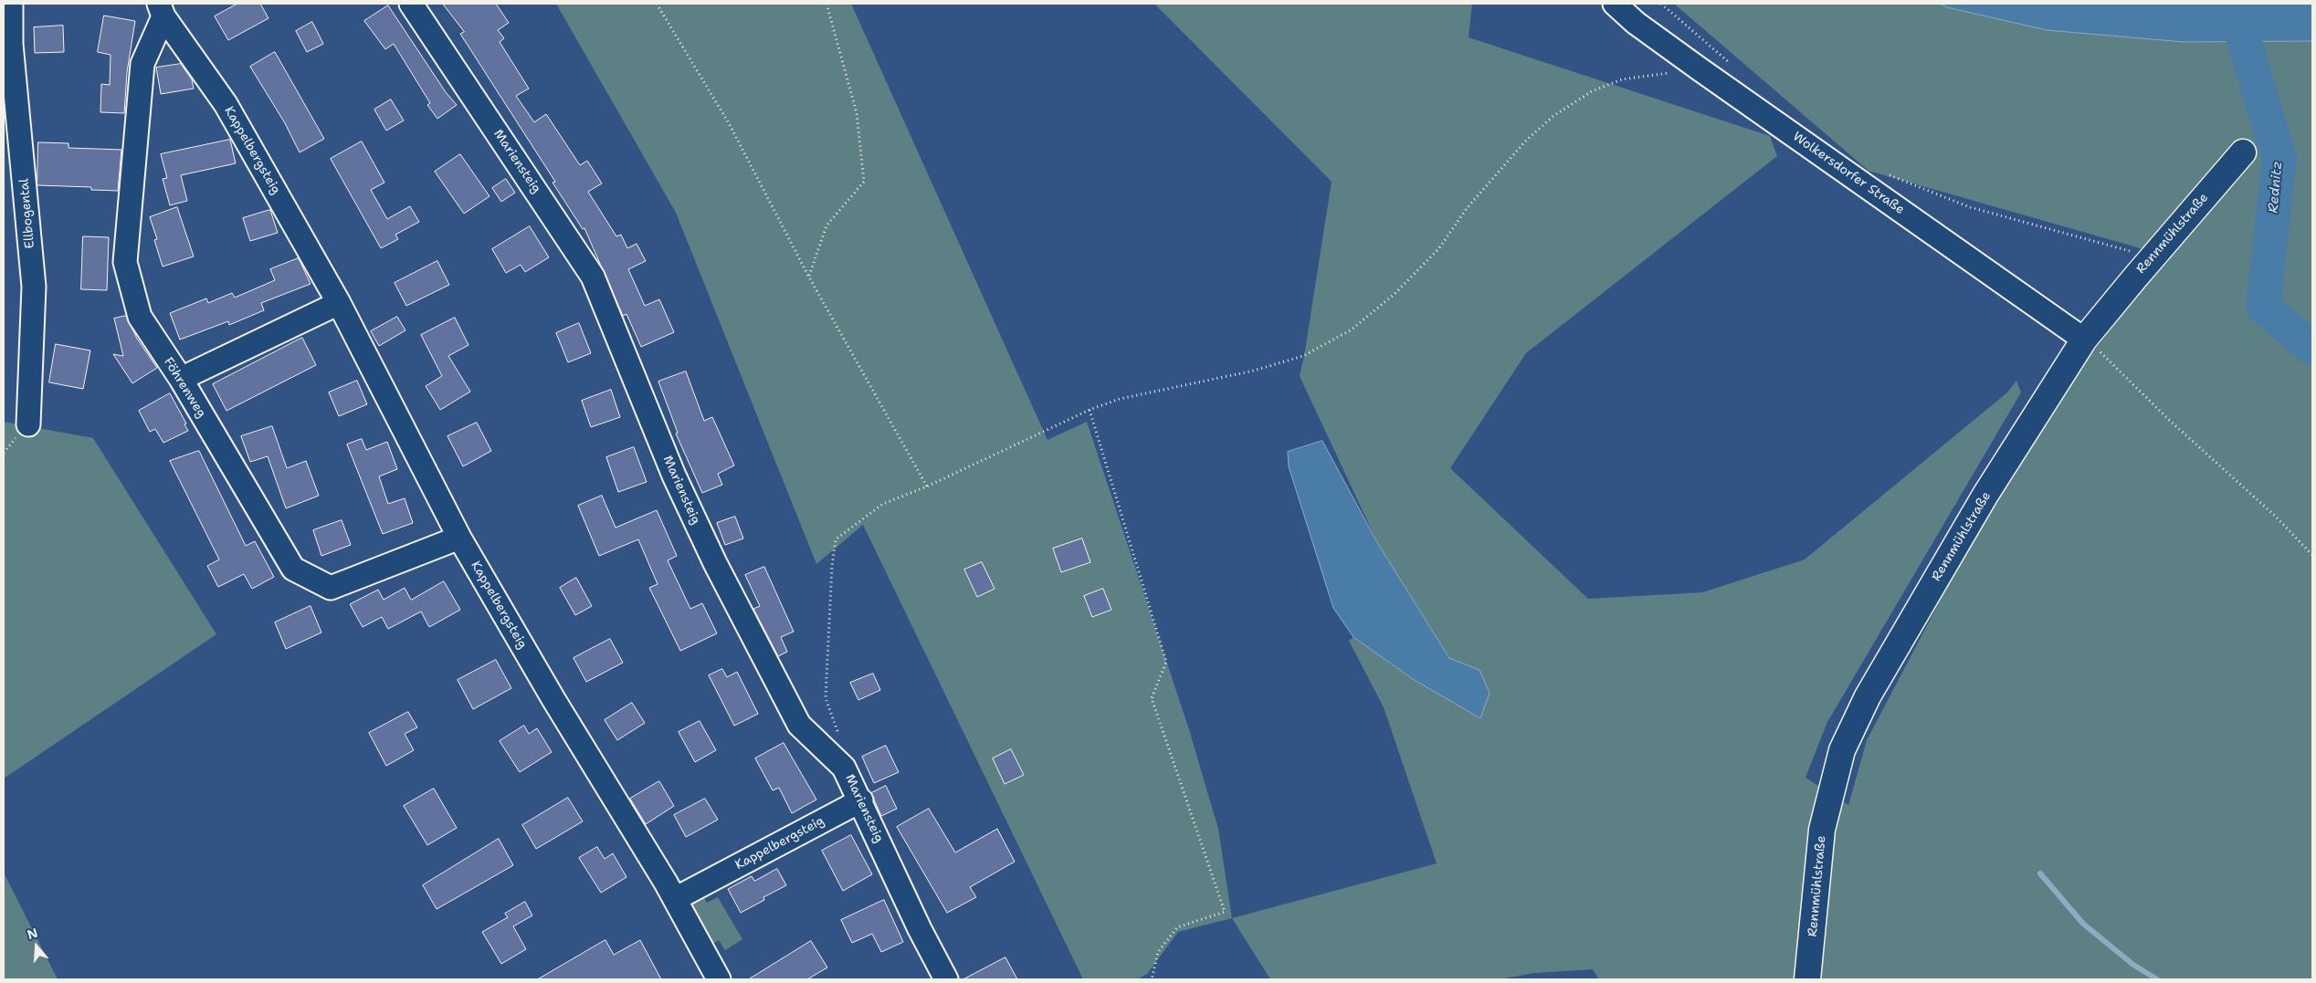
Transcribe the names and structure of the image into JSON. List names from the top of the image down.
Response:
{
  "streets": {
    "main road": ["Rennmühlstraße"],
    "street": [
      "Kappelbergsteig",
      "Mariensteig",
      "Wolkersdorfer Straße",
      "Ellbogental",
      "Föhrenweg"
    ]
  },
  "crossings": [
    ["Kappelbergsteig", "Mariensteig"],
    ["Kappelbergsteig", "Föhrenweg"],
    ["Wolkersdorfer Straße", "Rennmühlstraße"]
  ],
  "water": ["Rednitz"],
  "north": "top"
}
